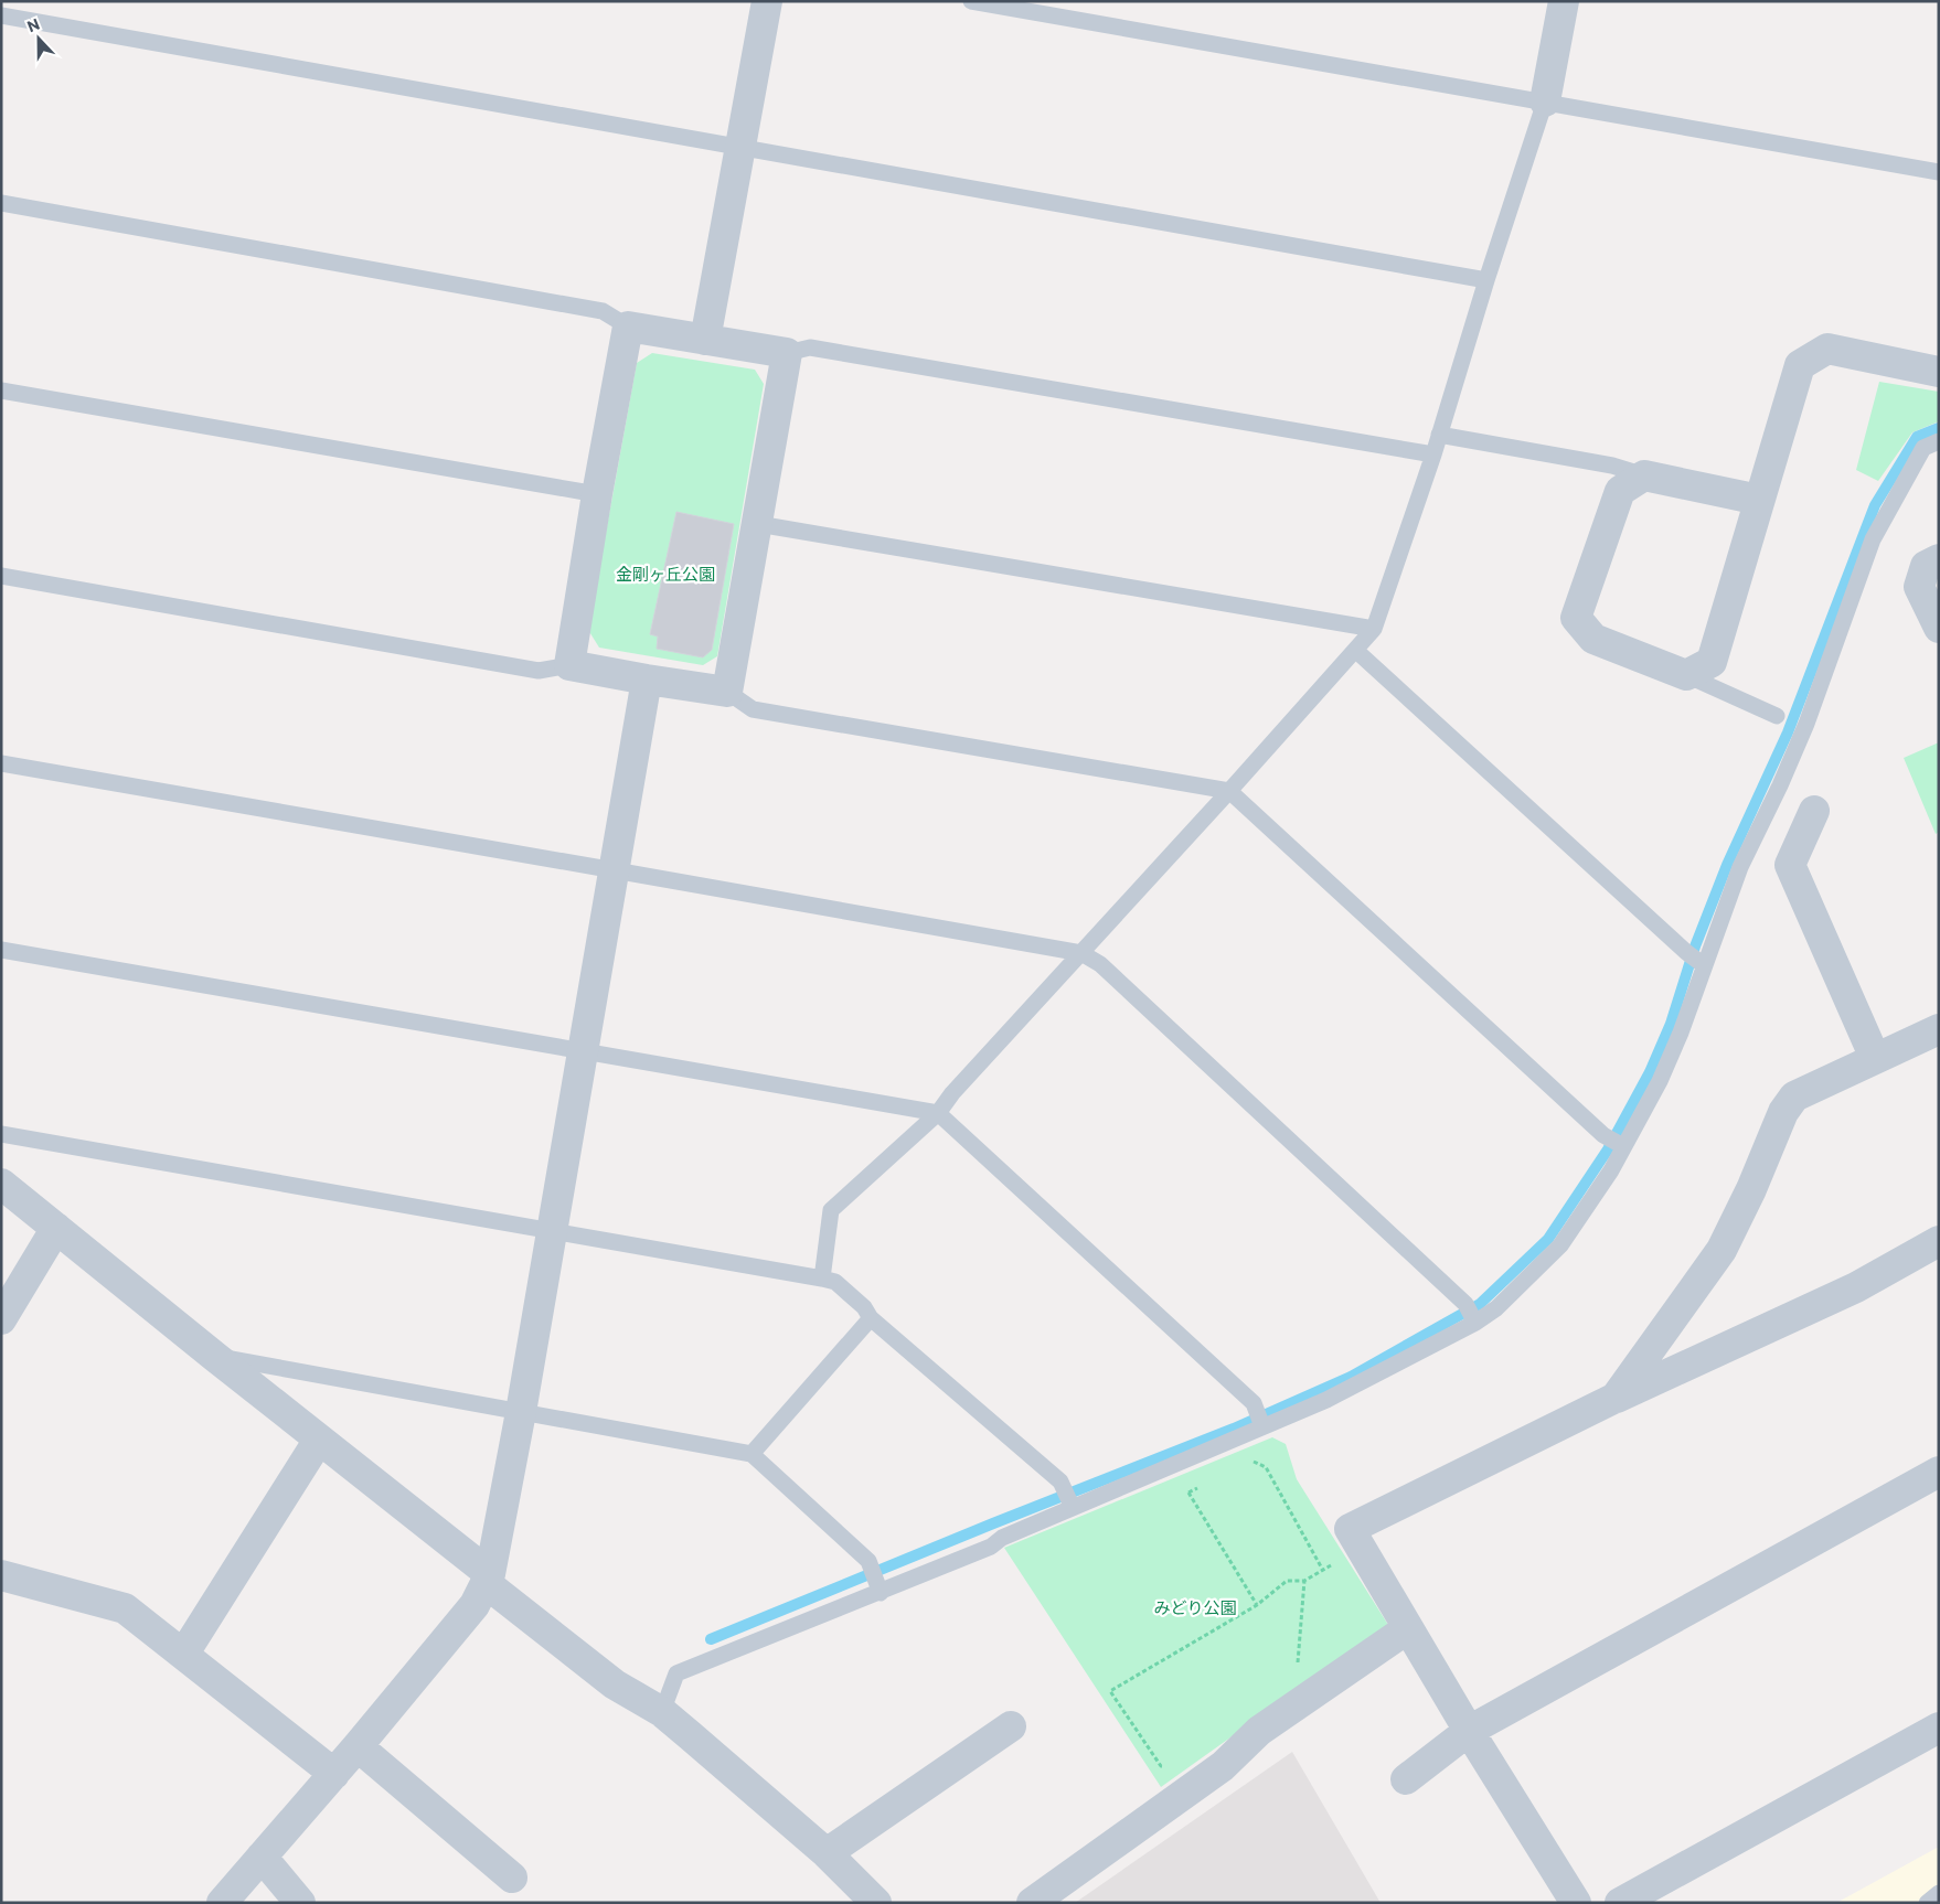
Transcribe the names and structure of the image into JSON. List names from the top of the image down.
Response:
{
  "parks": ["金剛ヶ丘公園", "みどり公園"],
  "north": "top"
}
